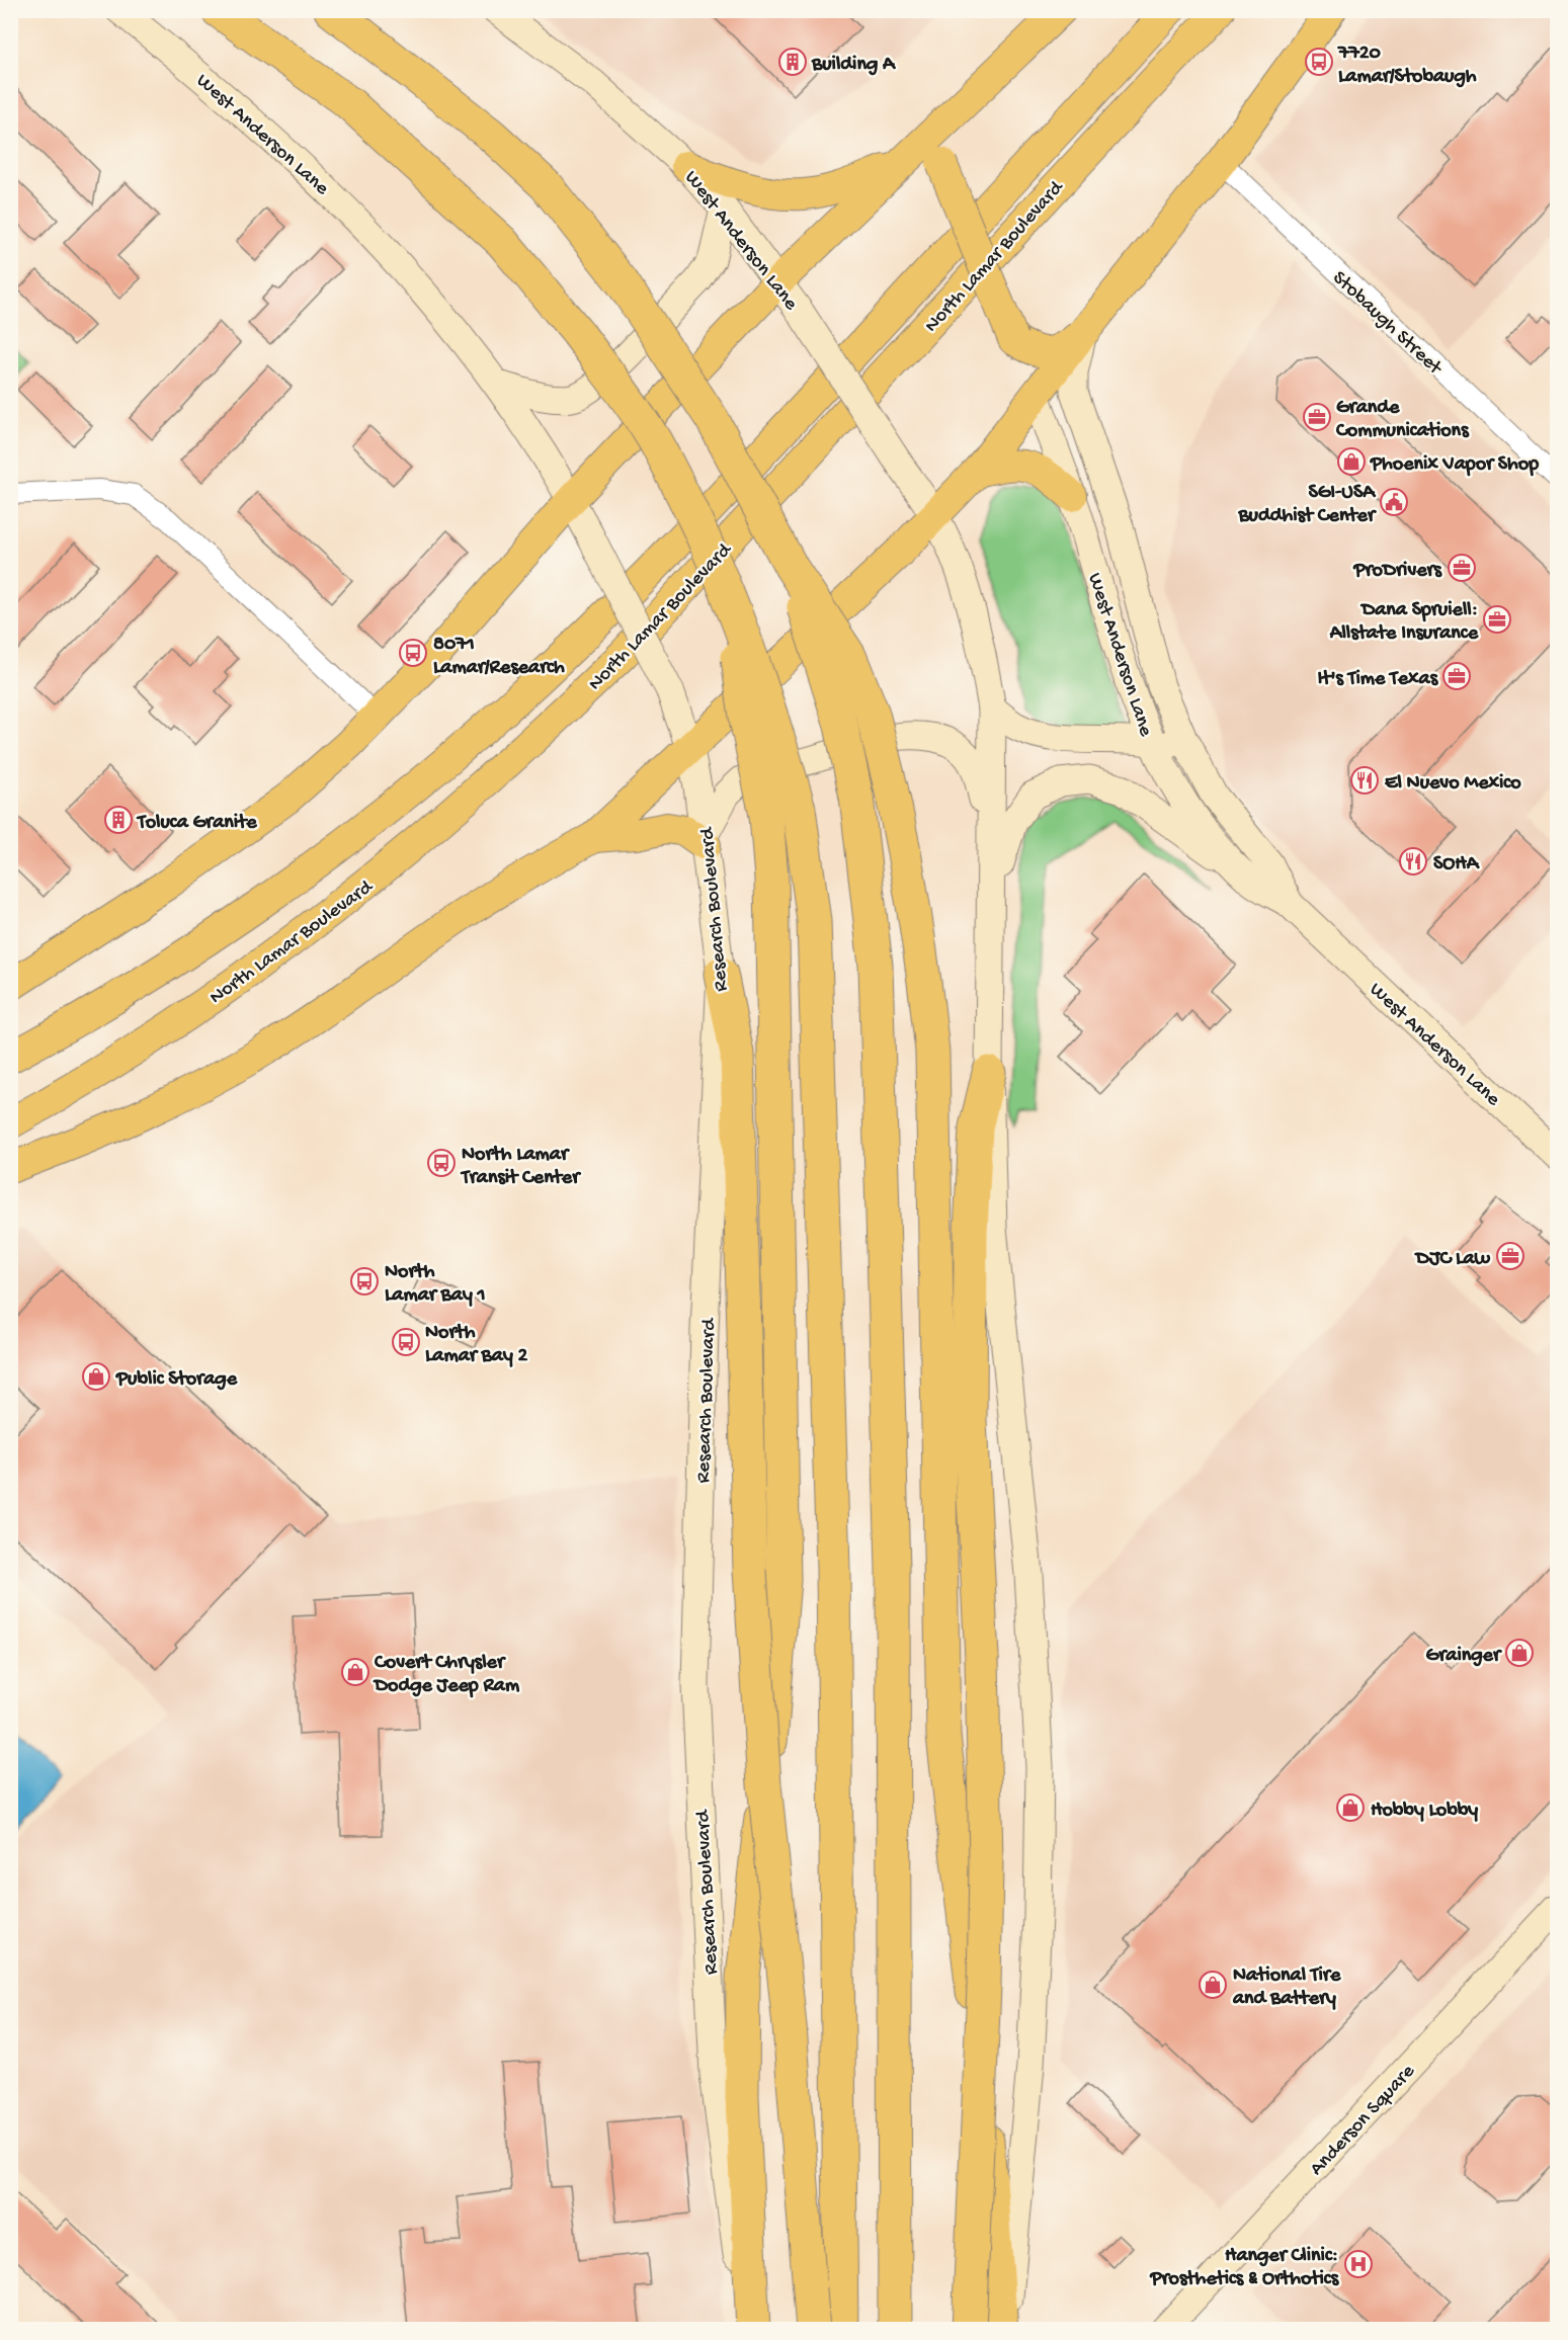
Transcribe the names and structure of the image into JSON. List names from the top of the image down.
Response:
{
  "streets": {
    "main road": [
      "West Anderson Lane",
      "North Lamar Boulevard",
      "Research Boulevard",
      "Anderson Square"
    ],
    "street": ["Stobaugh Street"]
  },
  "crossings": [
    ["West Anderson Lane", "Research Boulevard"]
  ],
  "places": {
    "building": ["Building A", "Toluca Granite"],
    "bus stop": [
      "7720 Lamar/Stobaugh",
      "8071 Lamar/Research",
      "North Lamar Transit Center",
      "North Lamar Bay 1",
      "North Lamar Bay 2"
    ],
    "office": [
      "Grande Communications",
      "ProDrivers",
      "Dana Spruiell: Allstate Insurance",
      "It's Time Texas",
      "DJC Law"
    ],
    "shop": [
      "Phoenix Vapor Shop",
      "Public Storage",
      "Grainger",
      "Covert Chrysler Dodge Jeep Ram",
      "Hobby Lobby",
      "National Tire and Battery"
    ],
    "public building": ["SGI-USA Buddhist Center"],
    "restaurant": ["El Nuevo Mexico", "SOHA"],
    "hospital": ["Hanger Clinic: Prosthetics & Orthotics"]
  }
}
